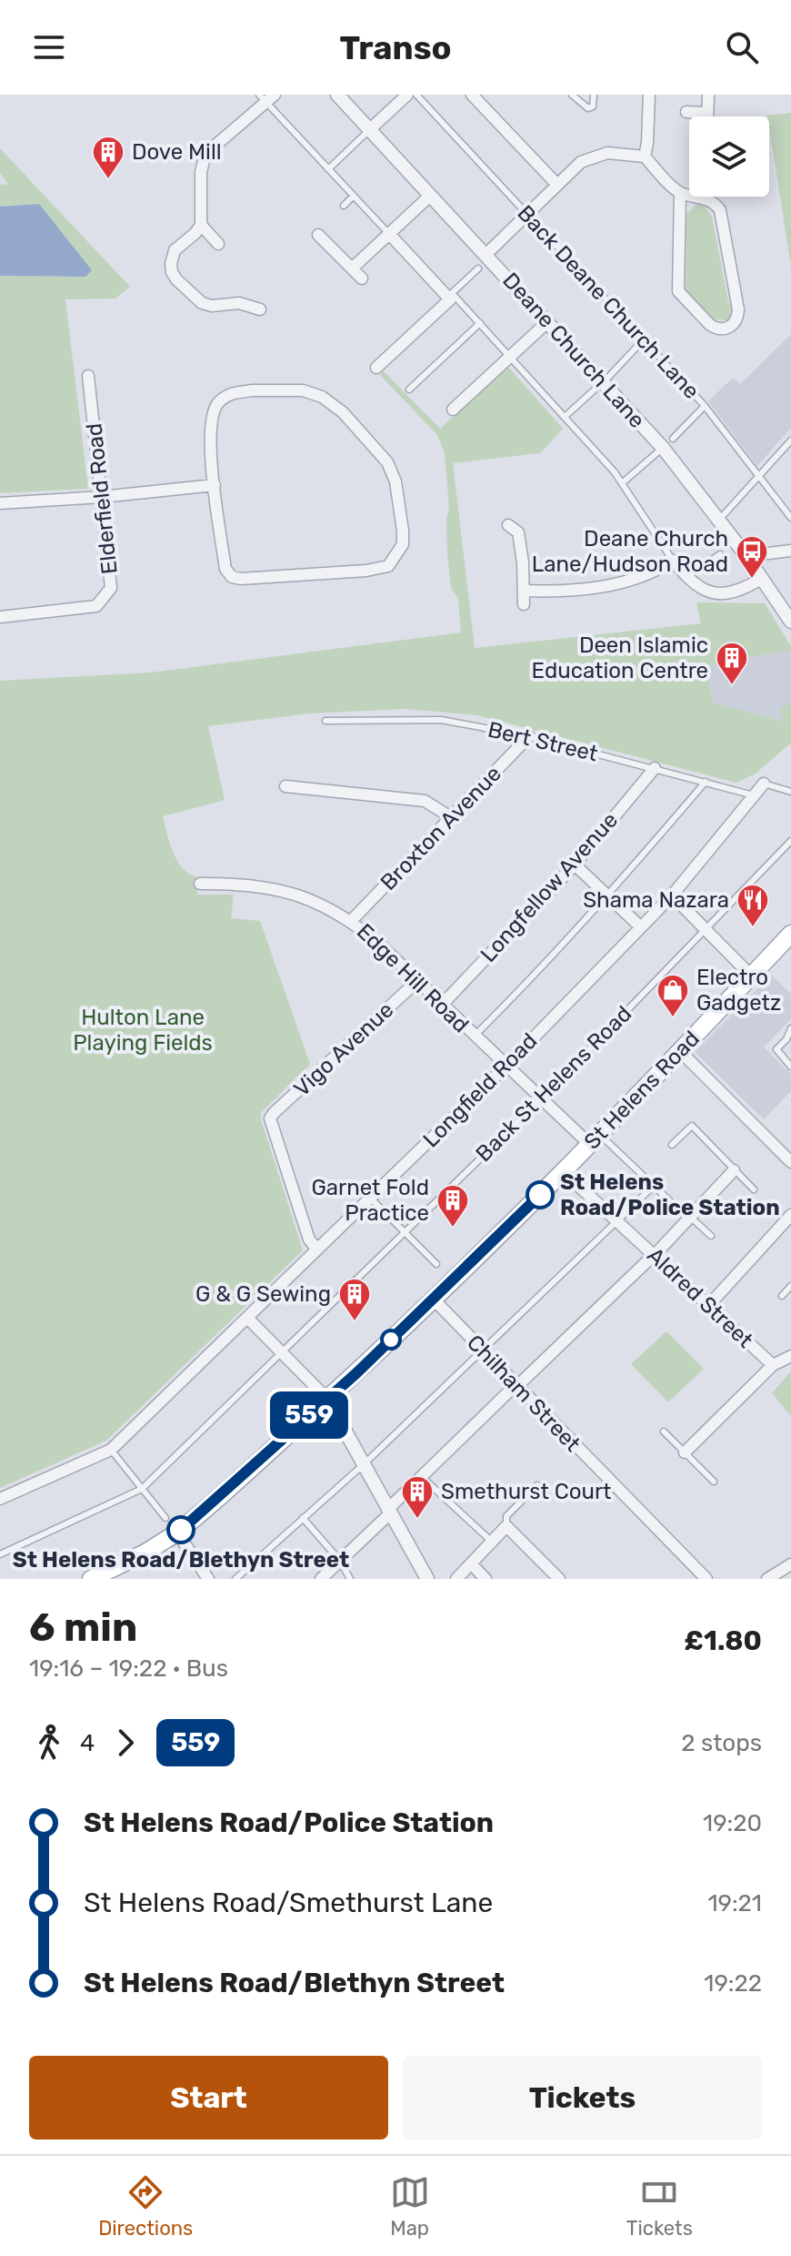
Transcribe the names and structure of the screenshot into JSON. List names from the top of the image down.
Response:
{
  "streets": {
    "main road": ["St Helens Road"],
    "street": [
      "Deane Church Lane",
      "Elderfield Road",
      "Broxton Avenue",
      "Longfellow Avenue",
      "Edge Hill Road",
      "Vigo Avenue",
      "Longfield Road",
      "Aldred Street",
      "Chilham Street"
    ],
    "lane": ["Back Deane Church Lane", "Bert Street", "Back St Helens Road"]
  },
  "crossings": [
    ["Bert Street", "Broxton Avenue"],
    ["Bert Street", "Longfellow Avenue"],
    ["Bert Street", "Longfield Road"],
    ["Broxton Avenue", "Edge Hill Road"],
    ["Longfellow Avenue", "Edge Hill Road"],
    ["Edge Hill Road", "Vigo Avenue"],
    ["Edge Hill Road", "Back St Helens Road"],
    ["Edge Hill Road", "Longfield Road"],
    ["Edge Hill Road", "St Helens Road"],
    ["Vigo Avenue", "Longfield Road"],
    ["St Helens Road", "Aldred Street"],
    ["St Helens Road", "Chilham Street"]
  ],
  "parks": ["Hulton Lane Playing Fields"],
  "places": {
    "building": [
      "Dove Mill",
      "Deen Islamic Education Centre",
      "Garnet Fold Practice",
      "G & G Sewing",
      "Smethurst Court"
    ],
    "bus stop": ["Deane Church Lane/Hudson Road"],
    "restaurant": ["Shama Nazara"],
    "shop": ["Electro Gadgetz"],
    "other": ["St Helens Road/Police Station", "St Helens Road/Blethyn Street"]
  },
  "lines": ["bus line 559"],
  "page": {
    "header": "Transo",
    "on_map": "559",
    "heading": ["6 min", "19:16 – 19:22 · Bus", "£1.80"],
    "legs": ["4", "559", "2 stops"],
    "list": [
      {
        "name": "St Helens Road/Police Station",
        "value": "19:20"
      },
      {
        "name": "St Helens Road/Smethurst Lane",
        "value": "19:21"
      },
      {
        "name": "St Helens Road/Blethyn Street",
        "value": "19:22"
      }
    ],
    "buttons": ["Start", "Tickets"],
    "tabs": ["Directions", "Map", "Tickets"]
  }
}
